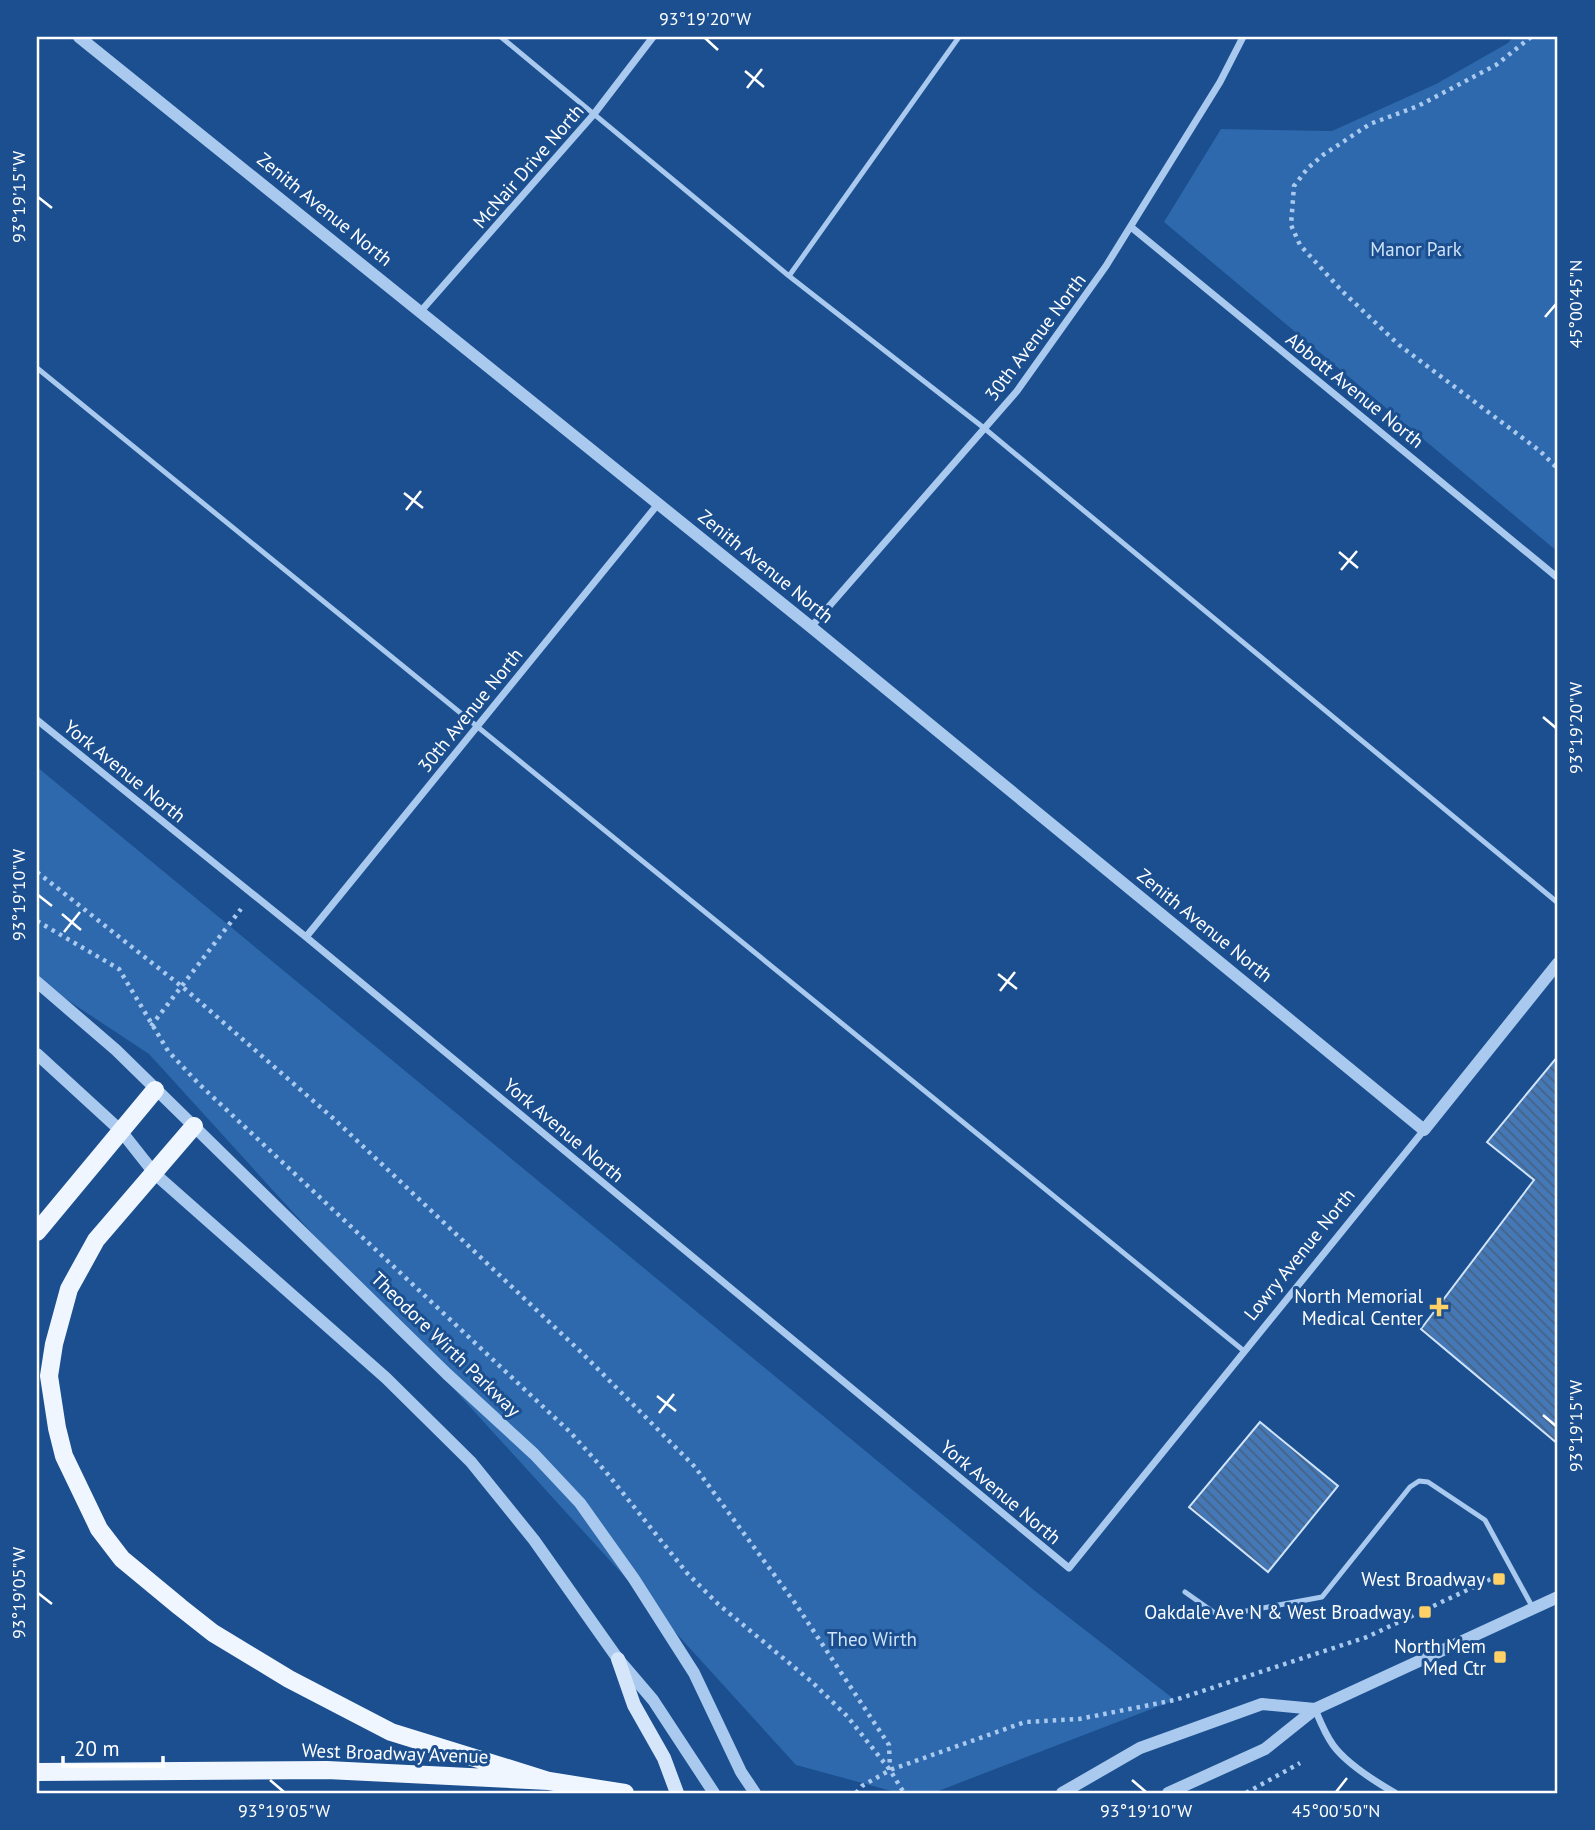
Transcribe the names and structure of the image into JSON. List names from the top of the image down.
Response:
{
  "streets": {
    "main road": ["West Broadway Avenue"],
    "street": [
      "McNair Drive North",
      "Zenith Avenue North",
      "30th Avenue North",
      "Abbott Avenue North",
      "York Avenue North",
      "Lowry Avenue North",
      "Theodore Wirth Parkway"
    ]
  },
  "crossings": [
    ["McNair Drive North", "Zenith Avenue North"],
    ["Zenith Avenue North", "30th Avenue North"],
    ["Zenith Avenue North", "Lowry Avenue North"],
    ["30th Avenue North", "Abbott Avenue North"],
    ["30th Avenue North", "York Avenue North"],
    ["York Avenue North", "Lowry Avenue North"]
  ],
  "parks": ["Manor Park", "Theo Wirth"],
  "places": {
    "health": ["North Memorial Medical Center"],
    "transit": ["West Broadway", "Oakdale Ave N & West Broadway", "North Mem Med Ctr"]
  },
  "scale_bar": "20 m",
  "coordinates": [
    "93°19'20\"W",
    "93°19'15\"W",
    "45°00'45\"N",
    "93°19'10\"W",
    "93°19'05\"W",
    "45°00'50\"N"
  ]
}
